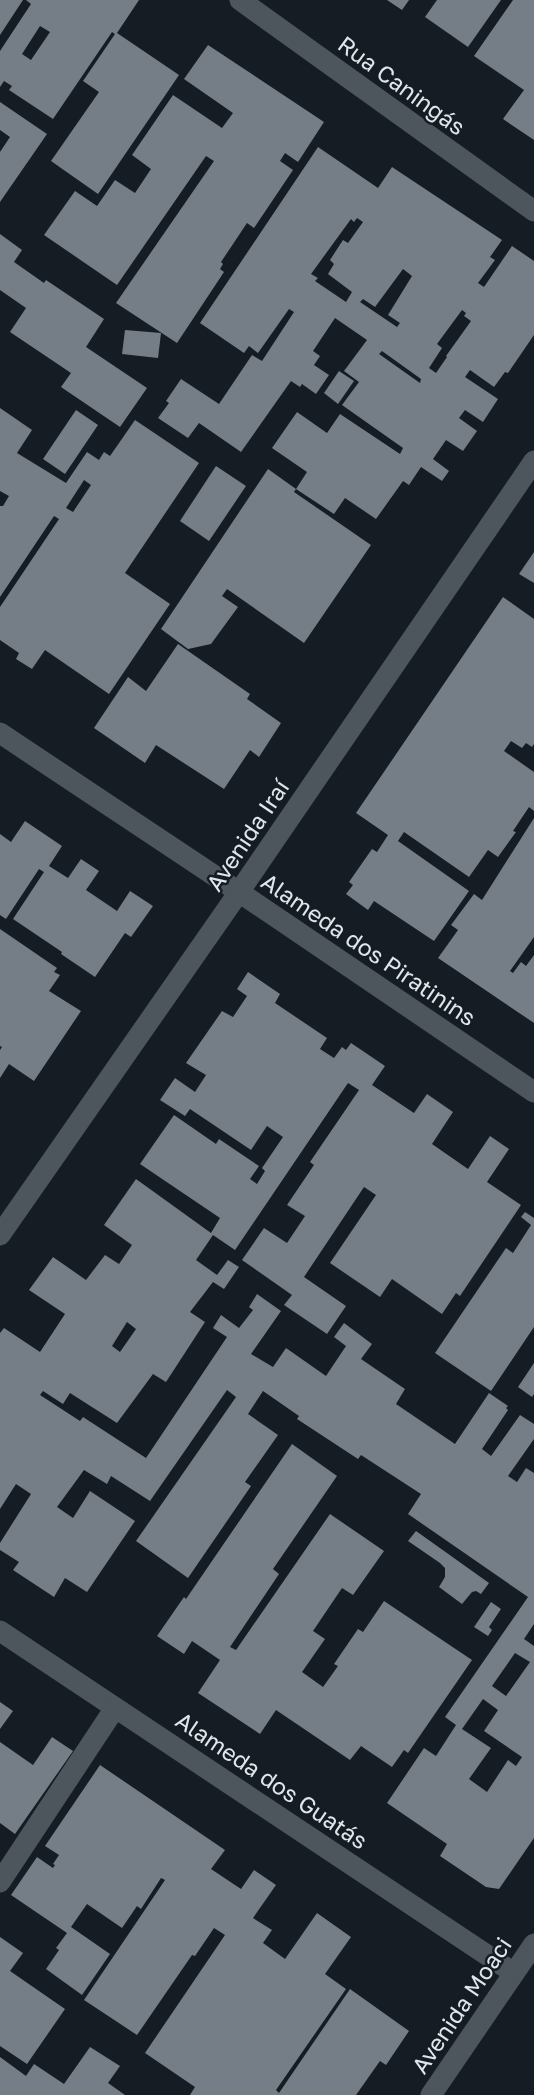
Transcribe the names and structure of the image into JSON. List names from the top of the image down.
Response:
{
  "streets": {
    "street": [
      "Rua Caningás",
      "Avenida Iraí",
      "Alameda dos Piratinins",
      "Alameda dos Guatás",
      "Avenida Moaci"
    ]
  },
  "crossings": [
    ["Avenida Iraí", "Alameda dos Piratinins"],
    ["Alameda dos Guatás", "Avenida Moaci"]
  ]
}
